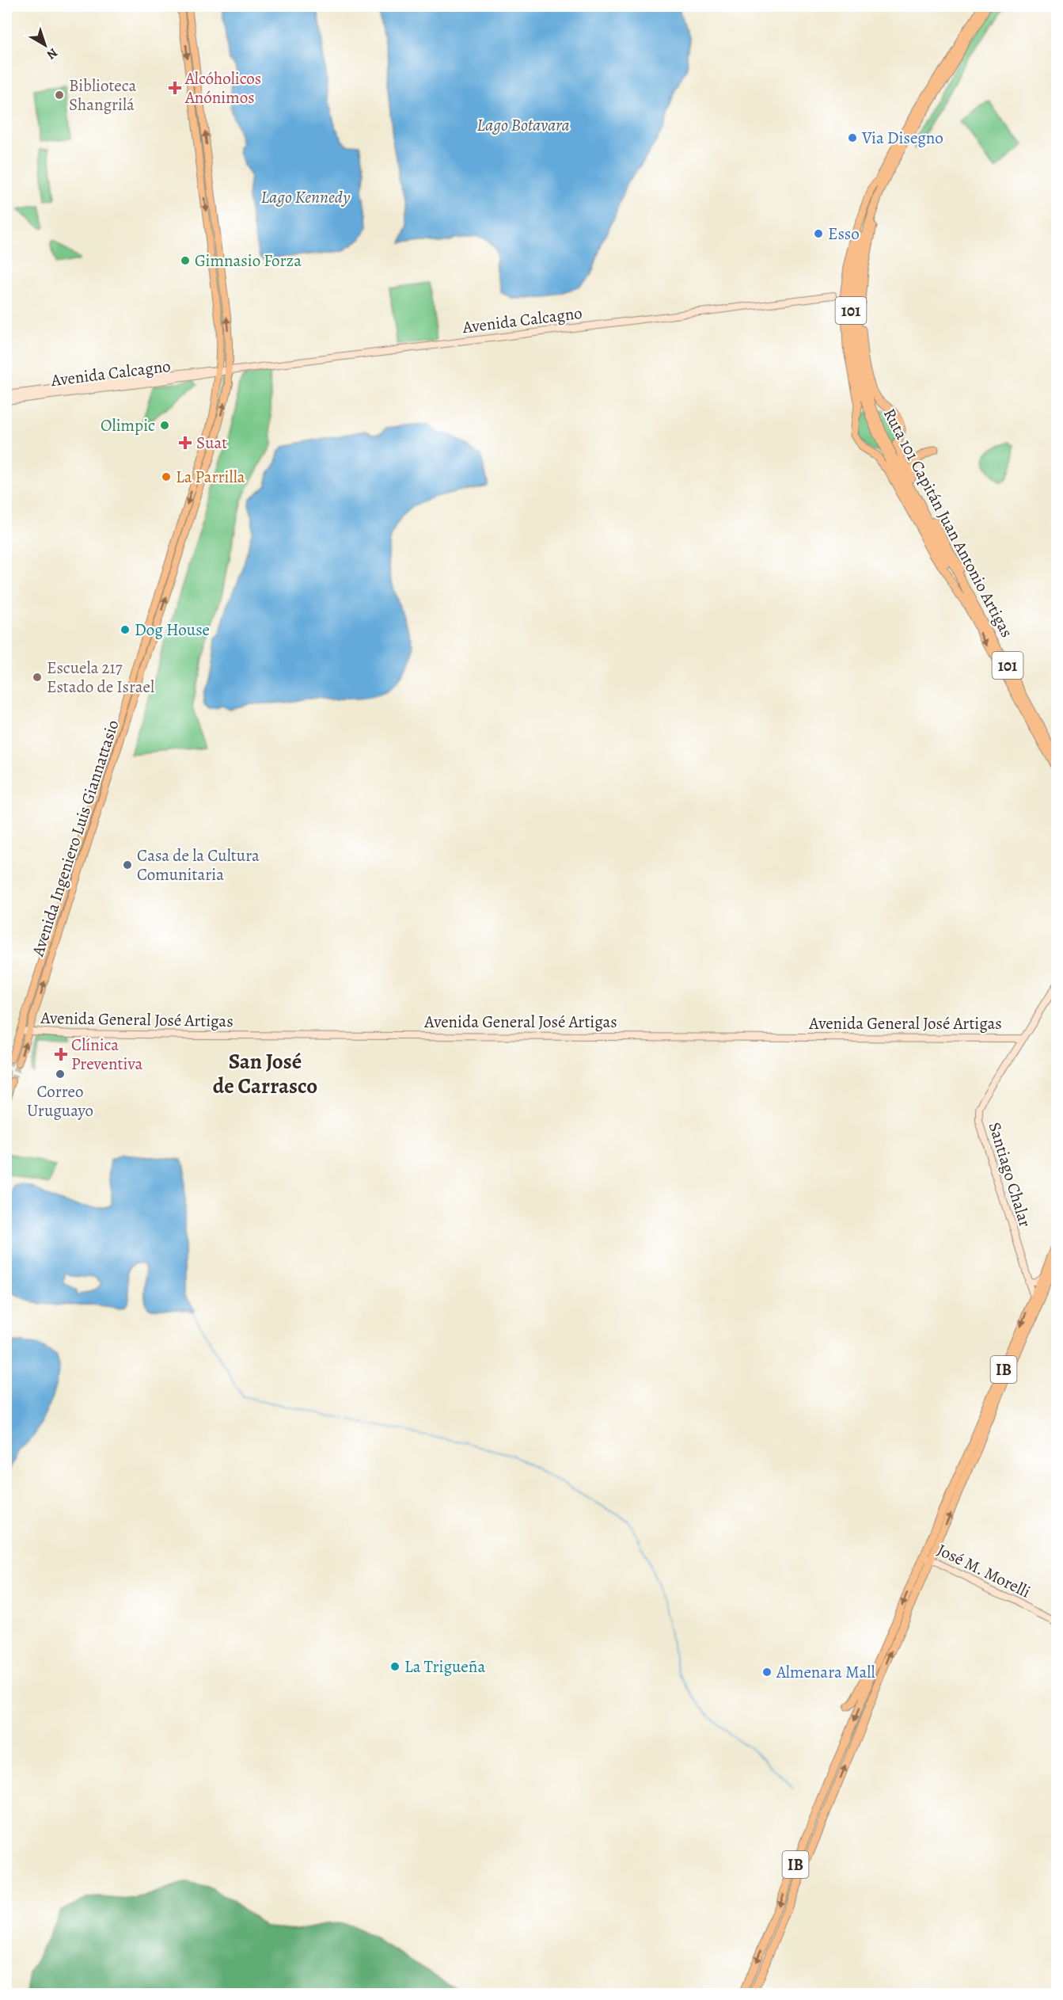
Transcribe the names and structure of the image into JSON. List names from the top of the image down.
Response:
{
  "streets": {
    "highway": ["101", "Ruta 101 Capitán Juan Antonio Artigas", "IB"],
    "main road": ["Avenida Ingeniero Luis Giannattasio"],
    "street": [
      "Avenida Calcagno",
      "Avenida General José Artigas",
      "Santiago Chalar",
      "José M. Morelli"
    ]
  },
  "crossings": [
    ["Avenida Calcagno", "Avenida Ingeniero Luis Giannattasio"],
    ["Avenida Ingeniero Luis Giannattasio", "Avenida General José Artigas"],
    ["Avenida General José Artigas", "Santiago Chalar"],
    ["Santiago Chalar", "IB"],
    ["IB", "José M. Morelli"]
  ],
  "districts": ["San José de Carrasco"],
  "water": ["Lago Botavara", "Lago Kennedy"],
  "places": {
    "health": ["Alcóholicos Anónimos", "Suat", "Clínica Preventiva"],
    "other": [
      "Biblioteca Shangrilá",
      "Via Disegno",
      "Esso",
      "Gimnasio Forza",
      "Olimpic",
      "La Parrilla",
      "Dog House",
      "Escuela 217 Estado de Israel",
      "Casa de la Cultura Comunitaria",
      "Correo Uruguayo",
      "La Trigueña",
      "Almenara Mall"
    ]
  },
  "north": "bottom right"
}
